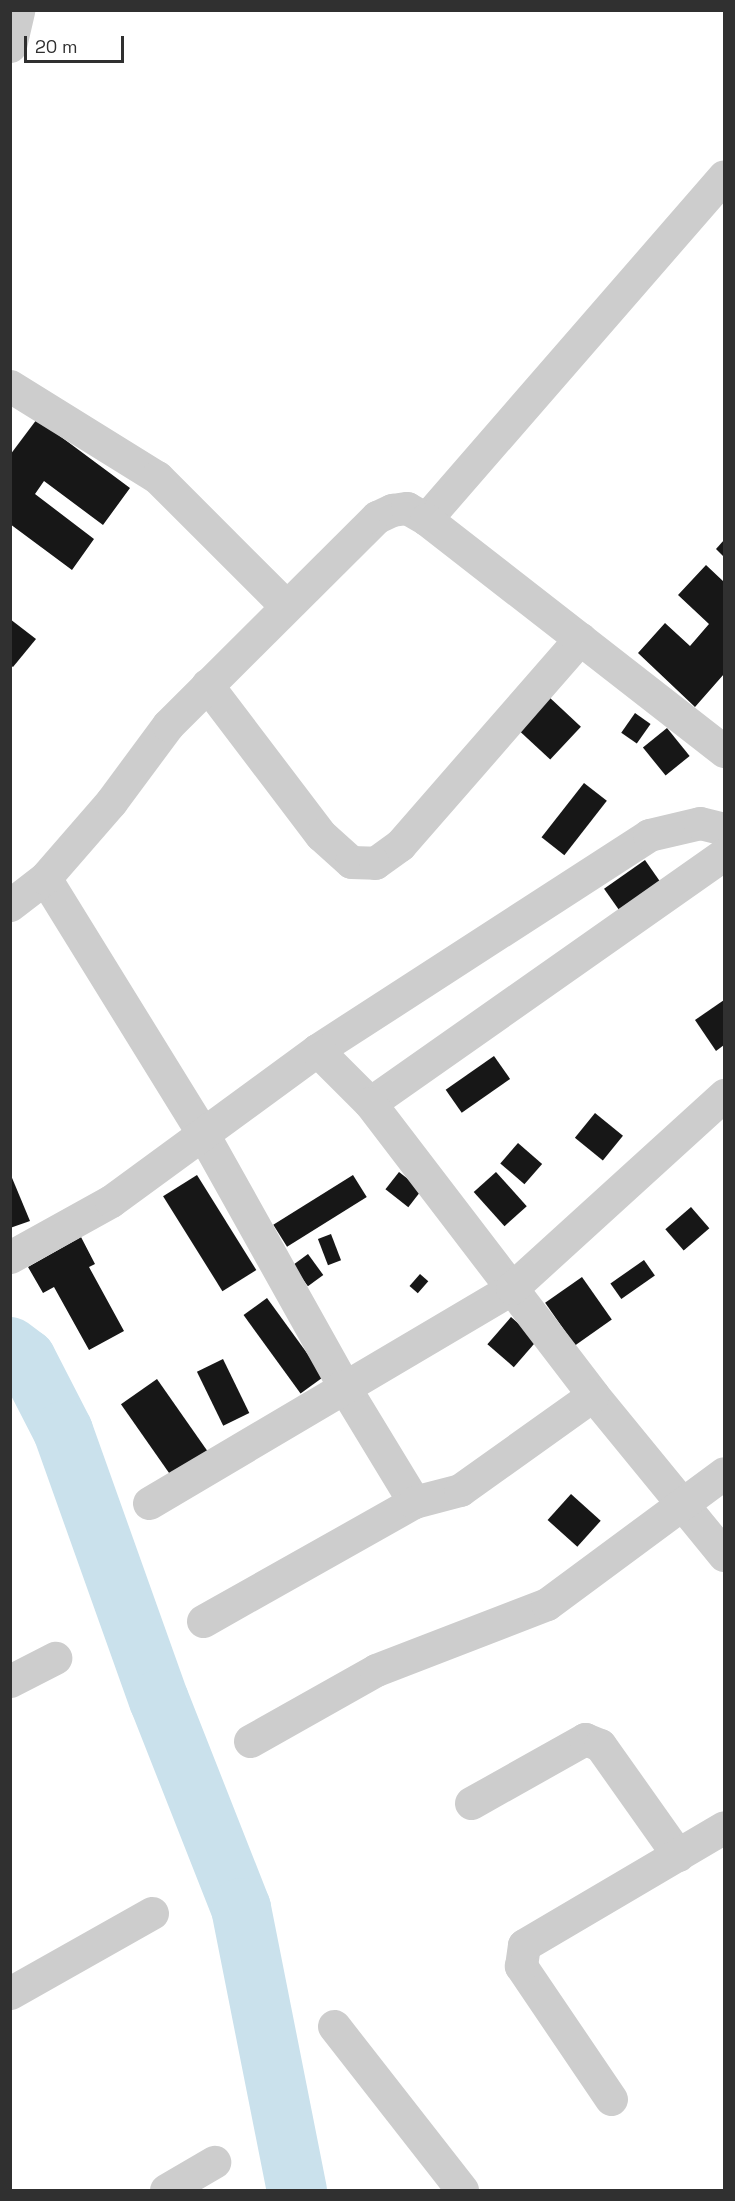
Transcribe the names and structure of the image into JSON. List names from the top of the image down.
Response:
{
  "scale_bar": "20 m"
}
